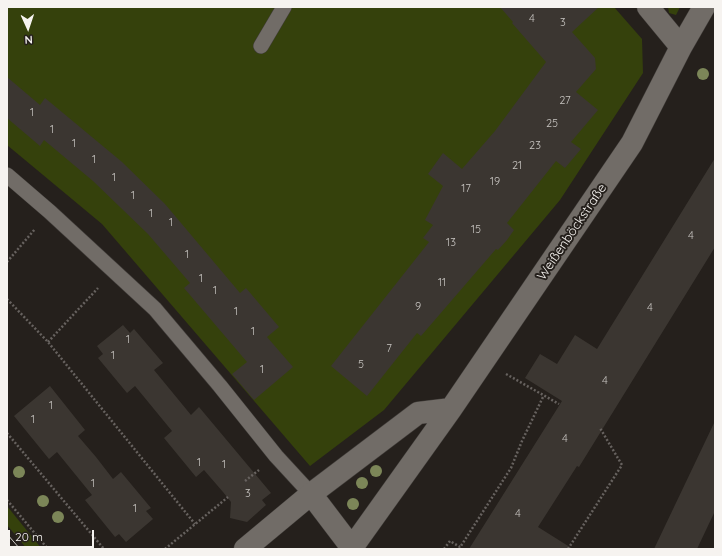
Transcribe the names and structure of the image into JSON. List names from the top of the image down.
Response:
{
  "streets": {
    "street": ["Weißenböckstraße"]
  },
  "house_numbers": [
    "4",
    "3",
    "27",
    "1",
    "25",
    "1",
    "1",
    "23",
    "1",
    "21",
    "1",
    "19",
    "17",
    "1",
    "1",
    "1",
    "15",
    "4",
    "13",
    "1",
    "1",
    "11",
    "1",
    "9",
    "4",
    "1",
    "1",
    "1",
    "7",
    "1",
    "5",
    "1",
    "4",
    "1",
    "1",
    "4",
    "1",
    "1",
    "1",
    "3",
    "1",
    "4"
  ],
  "scale_bar": "20 m",
  "north": "bottom"
}
